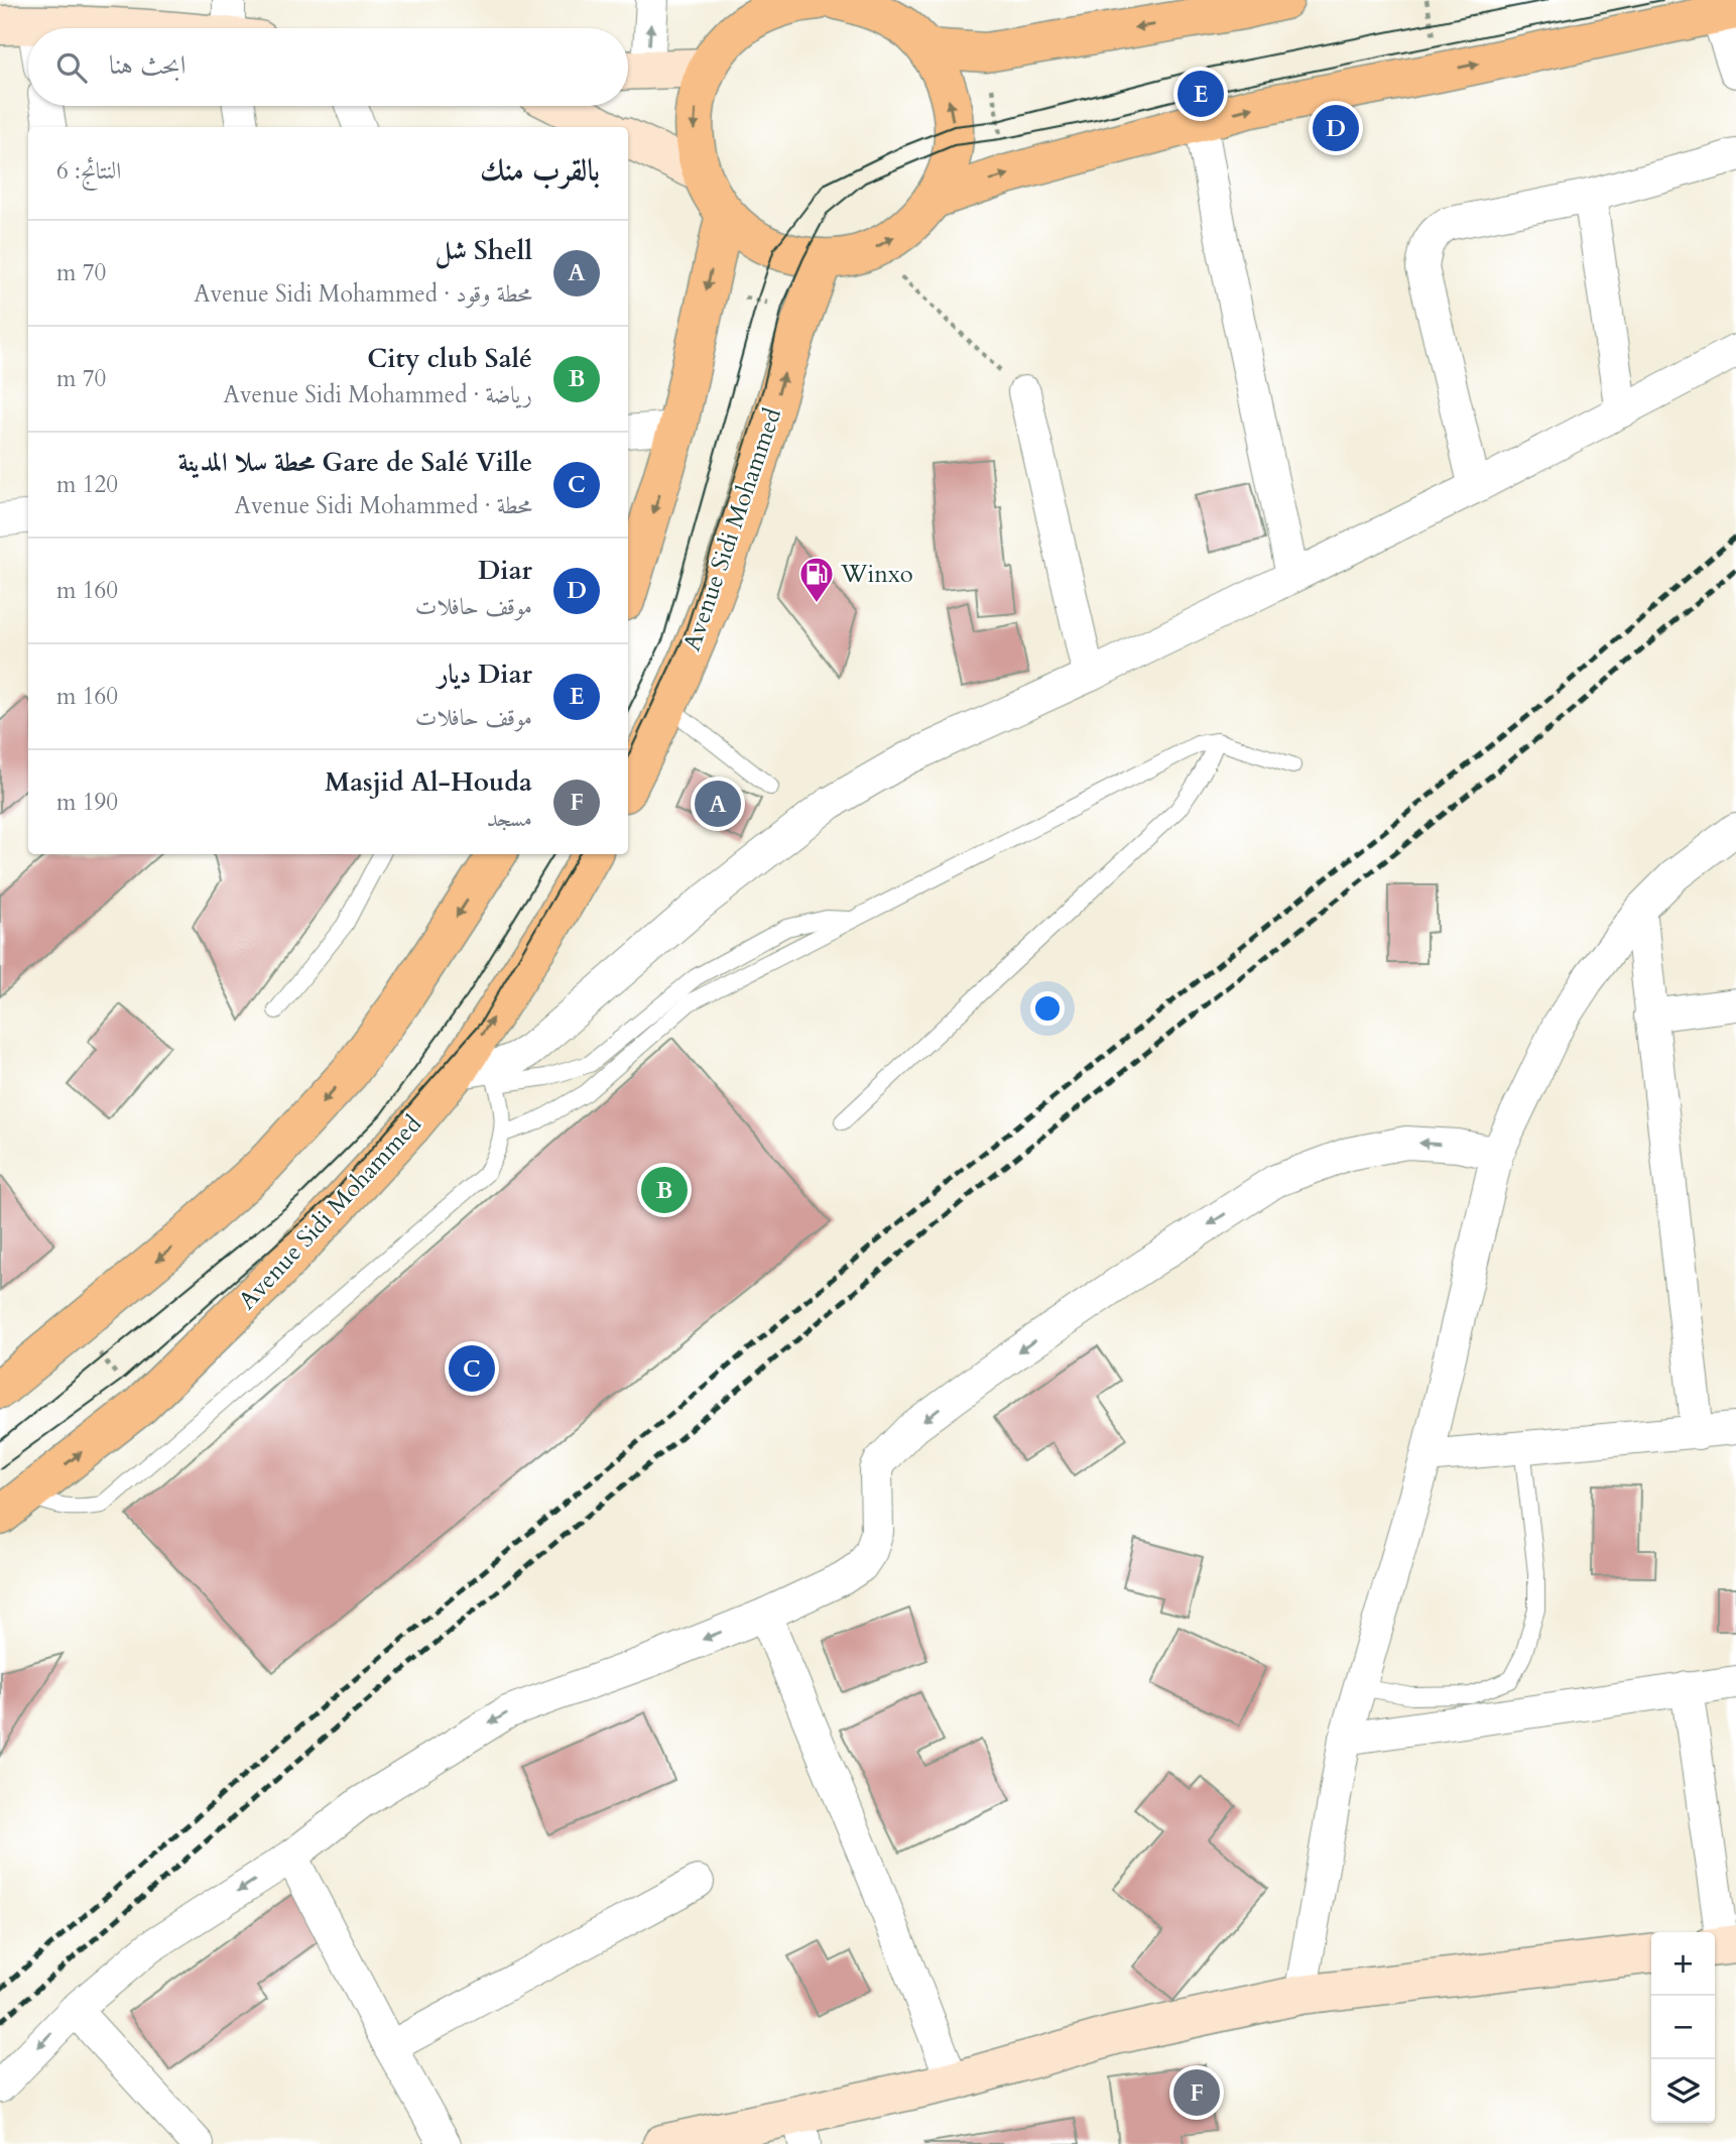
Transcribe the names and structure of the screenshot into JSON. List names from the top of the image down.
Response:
{
  "streets": {
    "main road": ["Avenue Sidi Mohammed"]
  },
  "places": {
    "fuel station": ["Winxo"]
  },
  "page": {
    "search": "ابحث هنا",
    "pins": [
      "E",
      "D",
      "A",
      "B",
      "C",
      "F"
    ],
    "heading": ["بالقرب منك", "النتائج: 6"],
    "list": [
      {
        "mark": "A",
        "name": "Shell شل",
        "note": "محطة وقود · Avenue Sidi Mohammed",
        "value": "70 m"
      },
      {
        "mark": "B",
        "name": "City club Salé",
        "note": "رياضة · Avenue Sidi Mohammed",
        "value": "70 m"
      },
      {
        "mark": "C",
        "name": "Gare de Salé Ville محطة سلا المدينة",
        "note": "محطة · Avenue Sidi Mohammed",
        "value": "120 m"
      },
      {
        "mark": "D",
        "name": "Diar",
        "note": "موقف حافلات",
        "value": "160 m"
      },
      {
        "mark": "E",
        "name": "Diar ديار",
        "note": "موقف حافلات",
        "value": "160 m"
      },
      {
        "mark": "F",
        "name": "Masjid Al-Houda",
        "note": "مسجد",
        "value": "190 m"
      }
    ],
    "map_buttons": ["+", "−"]
  }
}
